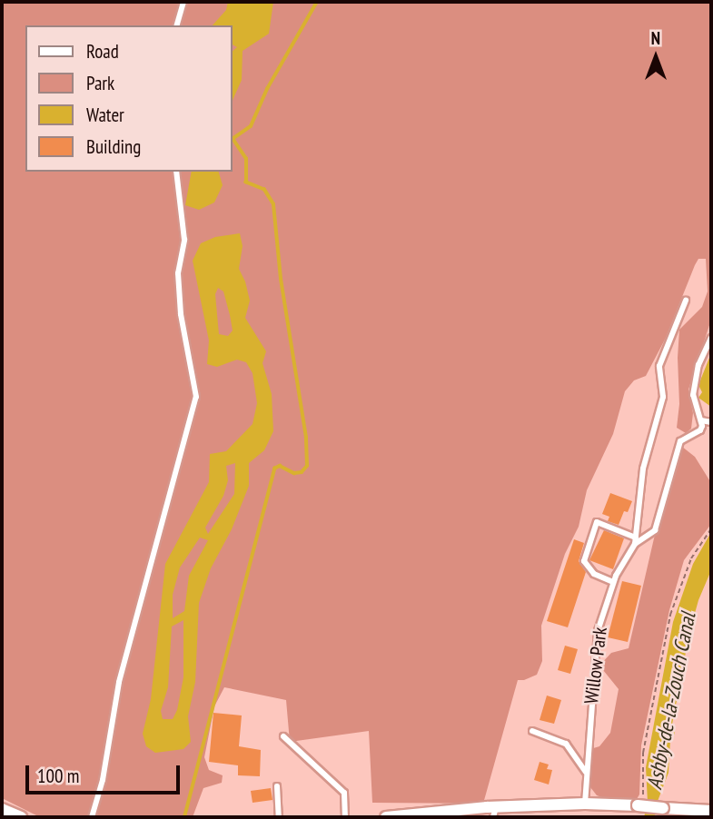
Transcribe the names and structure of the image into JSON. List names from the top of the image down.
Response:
{
  "streets": {
    "lane": ["Willow Park"]
  },
  "water": ["Ashby-de-la-Zouch Canal"],
  "legend": [
    "Road",
    "Park",
    "Water",
    "Building"
  ],
  "scale_bar": "100 m",
  "north": "top"
}
